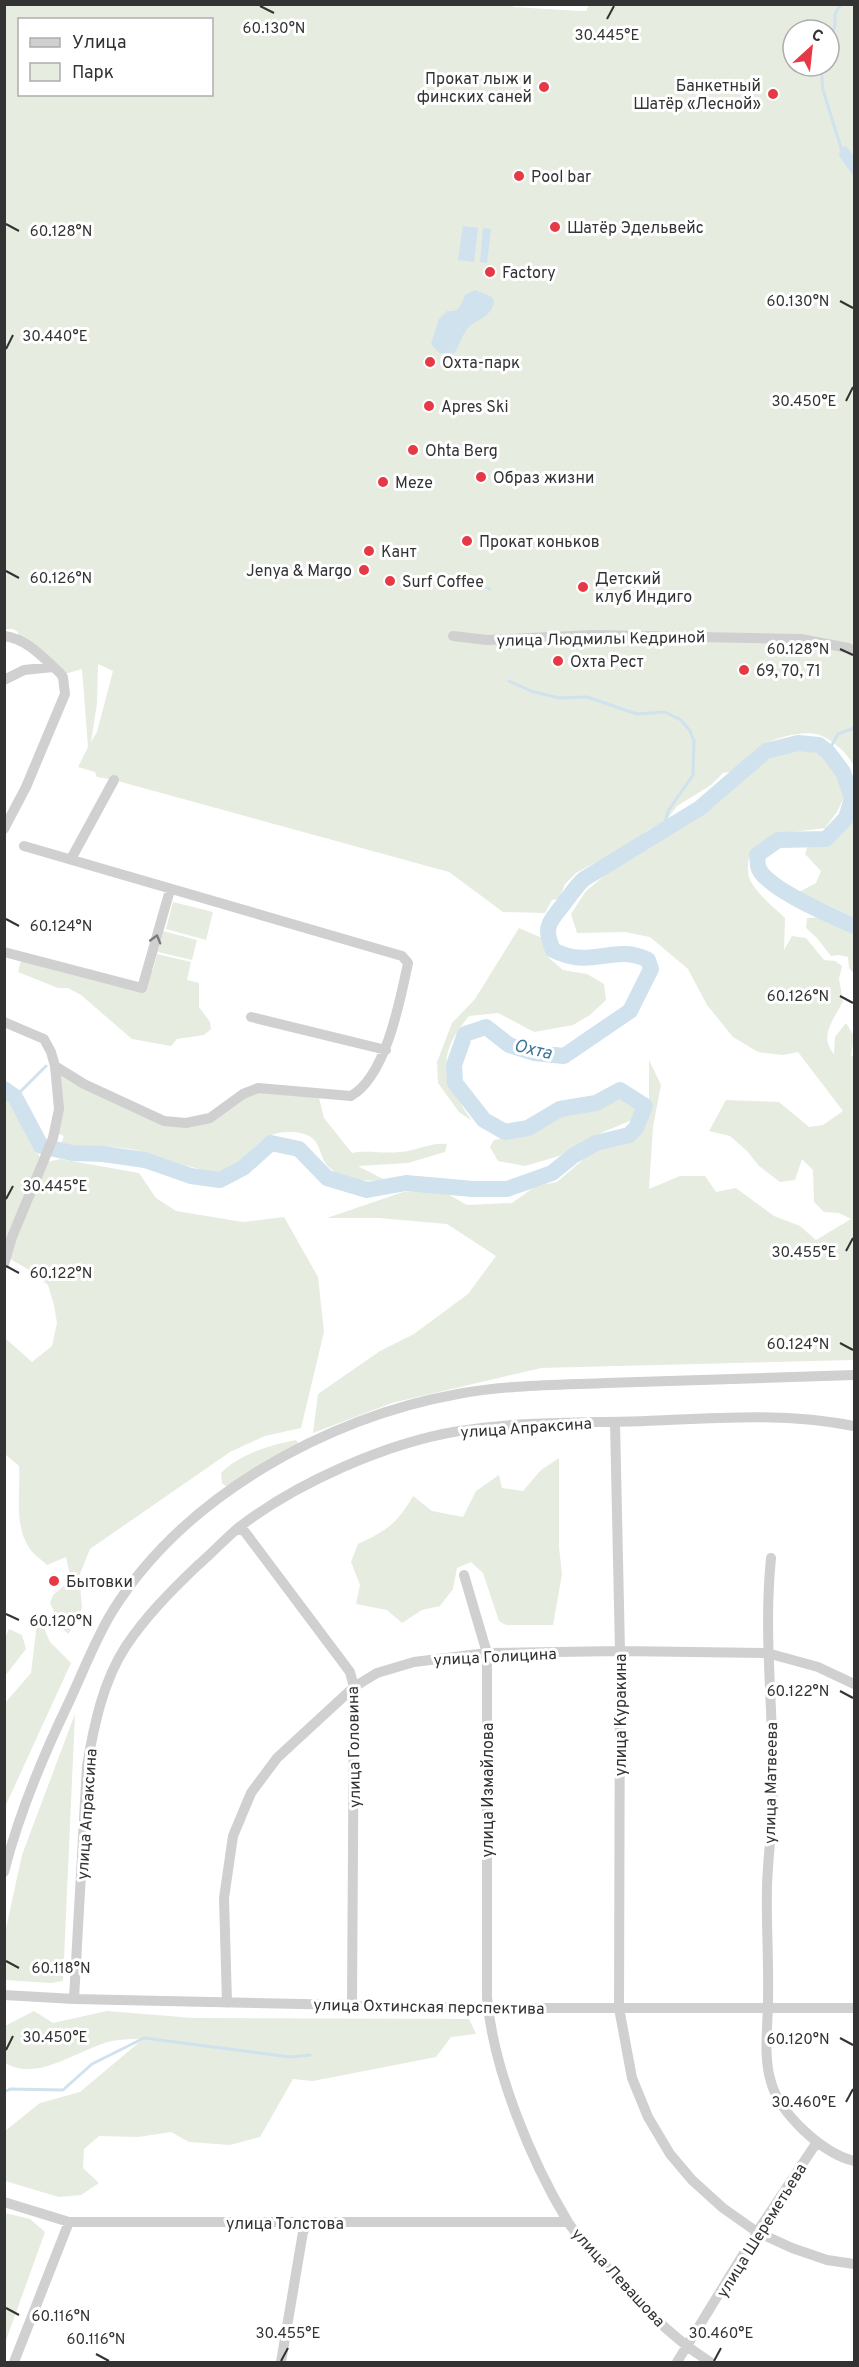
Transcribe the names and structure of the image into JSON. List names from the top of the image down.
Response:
{
  "streets": {
    "street": [
      "улица Людмилы Кедриной",
      "улица Апраксина",
      "улица Голицина",
      "улица Куракина",
      "улица Головина",
      "улица Матвеева",
      "улица Измайлова",
      "улица Охтинская перспектива",
      "улица Толстова",
      "улица Шереметьева",
      "улица Левашова"
    ]
  },
  "crossings": [
    ["улица Апраксина", "улица Куракина"],
    ["улица Апраксина", "улица Головина"],
    ["улица Апраксина", "улица Охтинская перспектива"],
    ["улица Голицина", "улица Куракина"],
    ["улица Голицина", "улица Головина"],
    ["улица Голицина", "улица Матвеева"],
    ["улица Голицина", "улица Измайлова"],
    ["улица Голицина", "улица Охтинская перспектива"],
    ["улица Куракина", "улица Охтинская перспектива"],
    ["улица Куракина", "улица Шереметьева"],
    ["улица Головина", "улица Охтинская перспектива"],
    ["улица Матвеева", "улица Охтинская перспектива"],
    ["улица Матвеева", "улица Шереметьева"],
    ["улица Измайлова", "улица Охтинская перспектива"],
    ["улица Измайлова", "улица Левашова"],
    ["улица Охтинская перспектива", "улица Левашова"],
    ["улица Толстова", "улица Левашова"],
    ["улица Шереметьева", "улица Левашова"]
  ],
  "water": ["Охта"],
  "places": [
    "Прокат лыж и финских саней",
    "Банкетный Шатёр «Лесной»",
    "Pool bar",
    "Шатёр Эдельвейс",
    "Factory",
    "Охта-парк",
    "Apres Ski",
    "Ohta Berg",
    "Образ жизни",
    "Meze",
    "Прокат коньков",
    "Кант",
    "Jenya & Margo",
    "Surf Coffee",
    "Детский клуб Индиго",
    "Охта Рест",
    "69, 70, 71",
    "Бытовки"
  ],
  "legend": ["Улица", "Парк"],
  "north": "top right",
  "coordinates": [
    "60.130°N",
    "30.445°E",
    "60.128°N",
    "30.440°E",
    "30.450°E",
    "60.126°N",
    "60.124°N",
    "30.455°E",
    "60.122°N",
    "60.120°N",
    "60.118°N",
    "30.460°E",
    "60.116°N"
  ]
}
